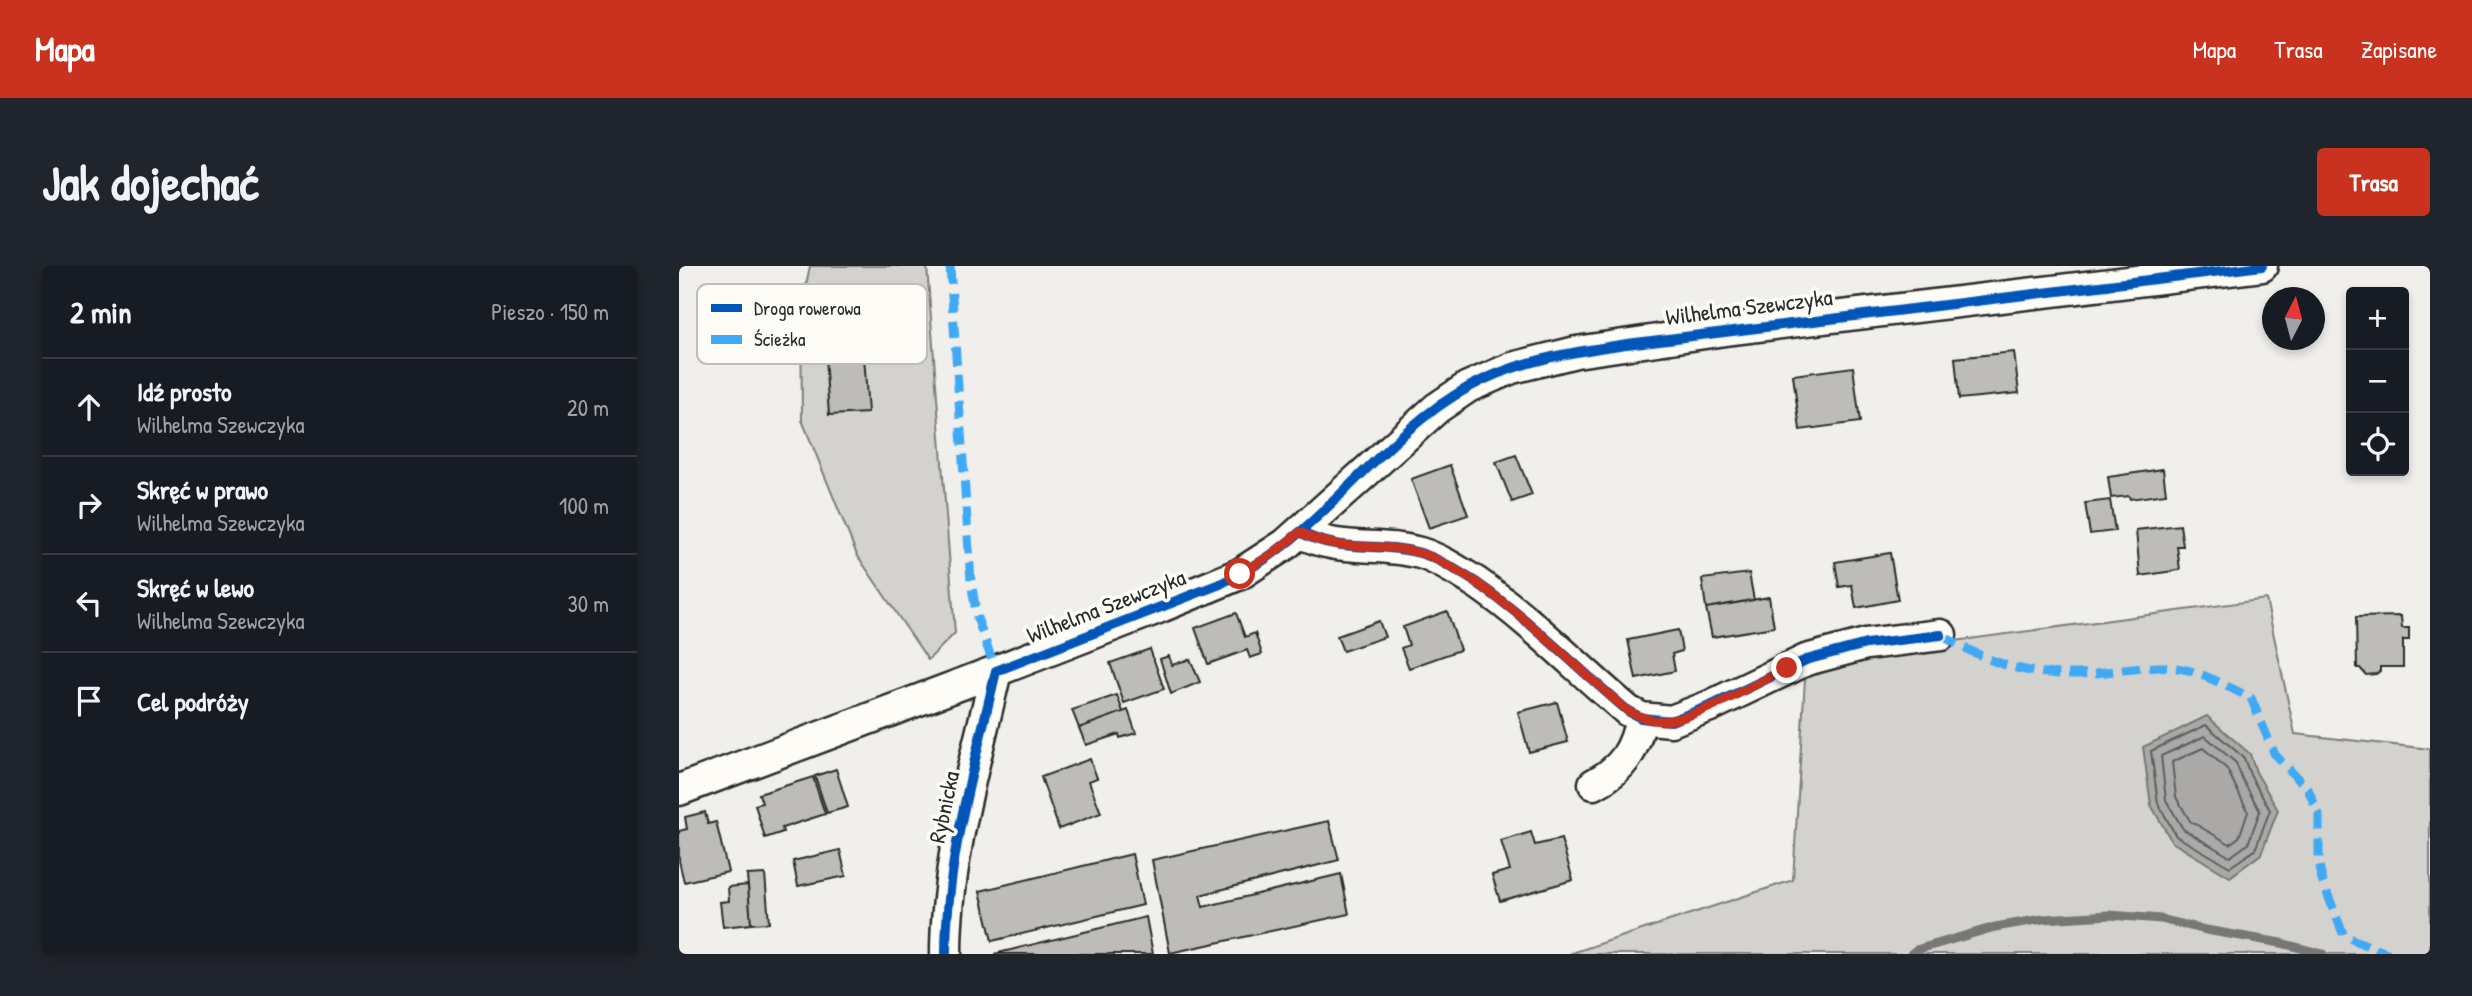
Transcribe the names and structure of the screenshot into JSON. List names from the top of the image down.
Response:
{
  "streets": {
    "street": ["Wilhelma Szewczyka", "Rybnicka"]
  },
  "crossings": [
    ["Wilhelma Szewczyka", "Rybnicka"]
  ],
  "legend": ["Droga rowerowa", "Ścieżka"],
  "north": "top",
  "page": {
    "header": "Mapa",
    "nav": ["Mapa", "Trasa", "Zapisane"],
    "buttons": "Trasa",
    "title": "Jak dojechać",
    "heading": ["2 min", "Pieszo · 150 m"],
    "map_buttons": ["+", "−"],
    "list": [
      ["Idź prosto", "Wilhelma Szewczyka", "20 m"],
      ["Skręć w prawo", "Wilhelma Szewczyka", "100 m"],
      ["Skręć w lewo", "Wilhelma Szewczyka", "30 m"],
      "Cel podróży"
    ]
  }
}
